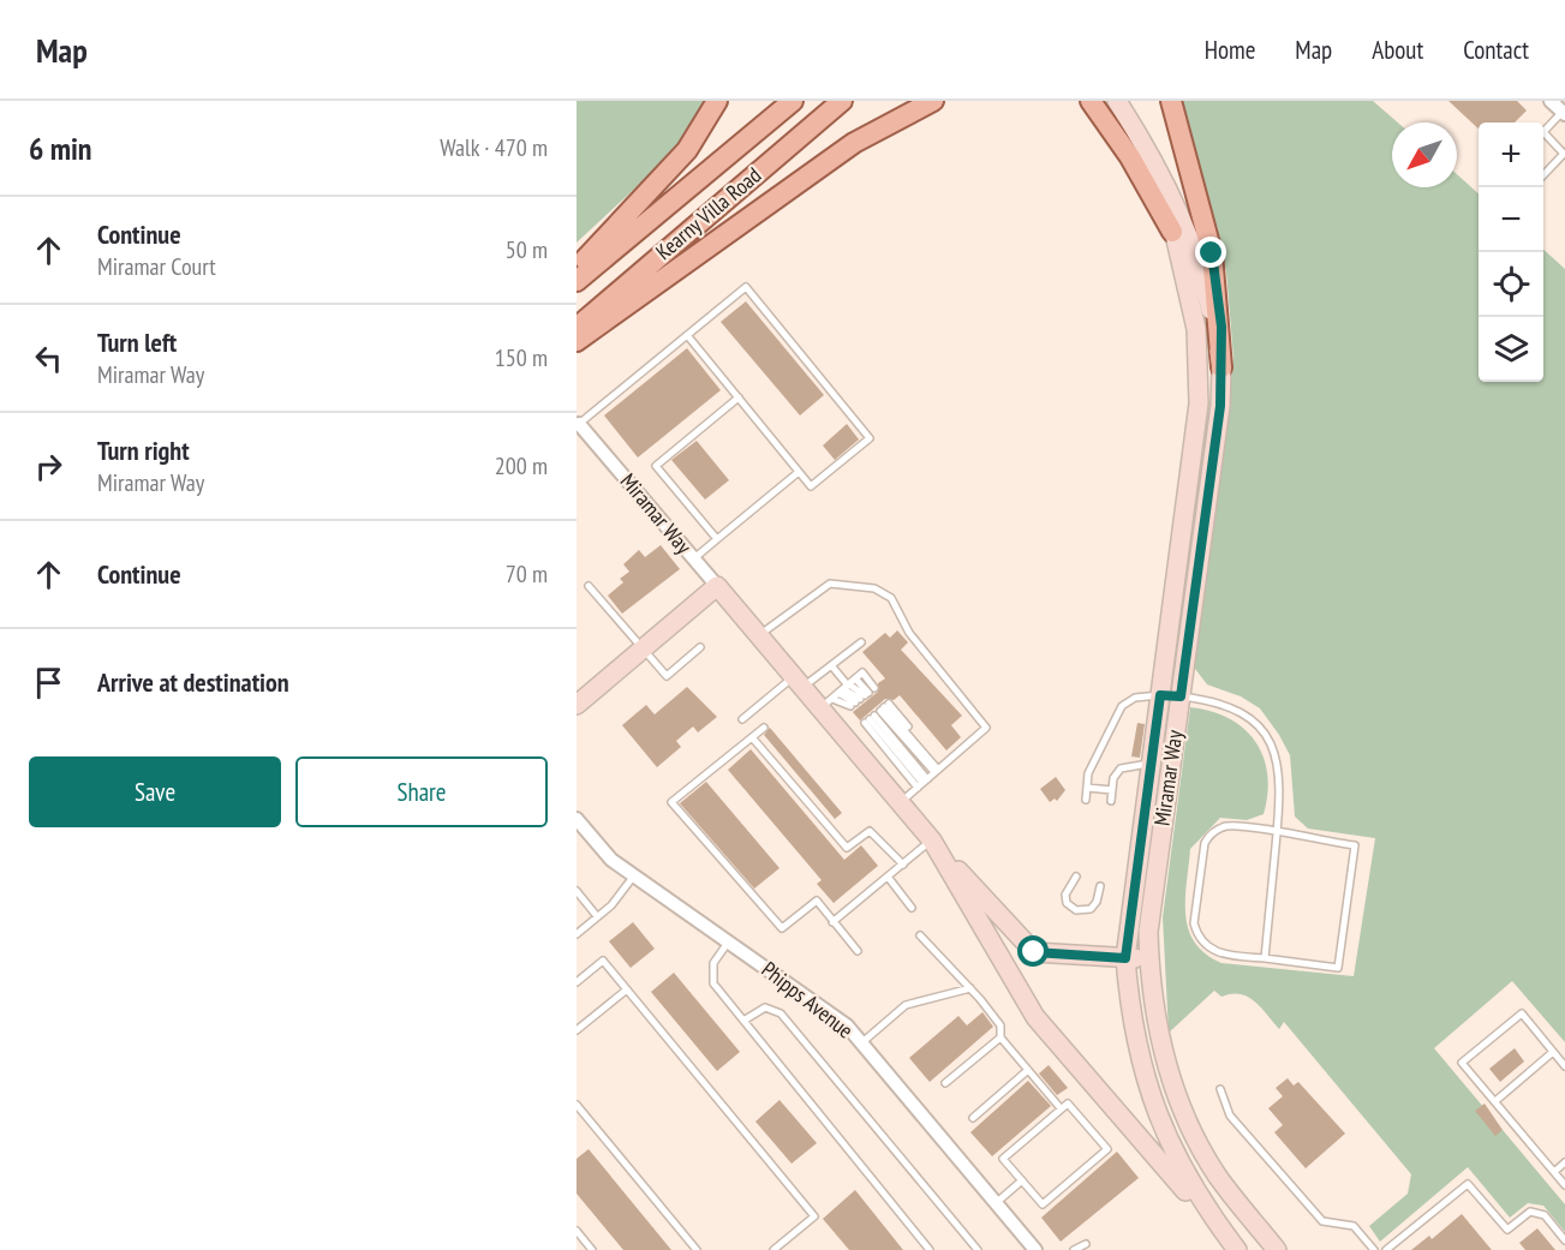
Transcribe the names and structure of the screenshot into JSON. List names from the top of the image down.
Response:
{
  "streets": {
    "main road": ["Kearny Villa Road", "Miramar Way"],
    "street": ["Phipps Avenue"]
  },
  "north": "bottom left",
  "page": {
    "header": "Map",
    "nav": [
      "Home",
      "Map",
      "About",
      "Contact"
    ],
    "heading": ["6 min", "Walk · 470 m"],
    "map_buttons": ["+", "−"],
    "list": [
      ["Continue", "Miramar Court", "50 m"],
      ["Turn left", "Miramar Way", "150 m"],
      ["Turn right", "Miramar Way", "200 m"],
      ["Continue", "70 m"],
      "Arrive at destination"
    ],
    "buttons": ["Save", "Share"]
  }
}
